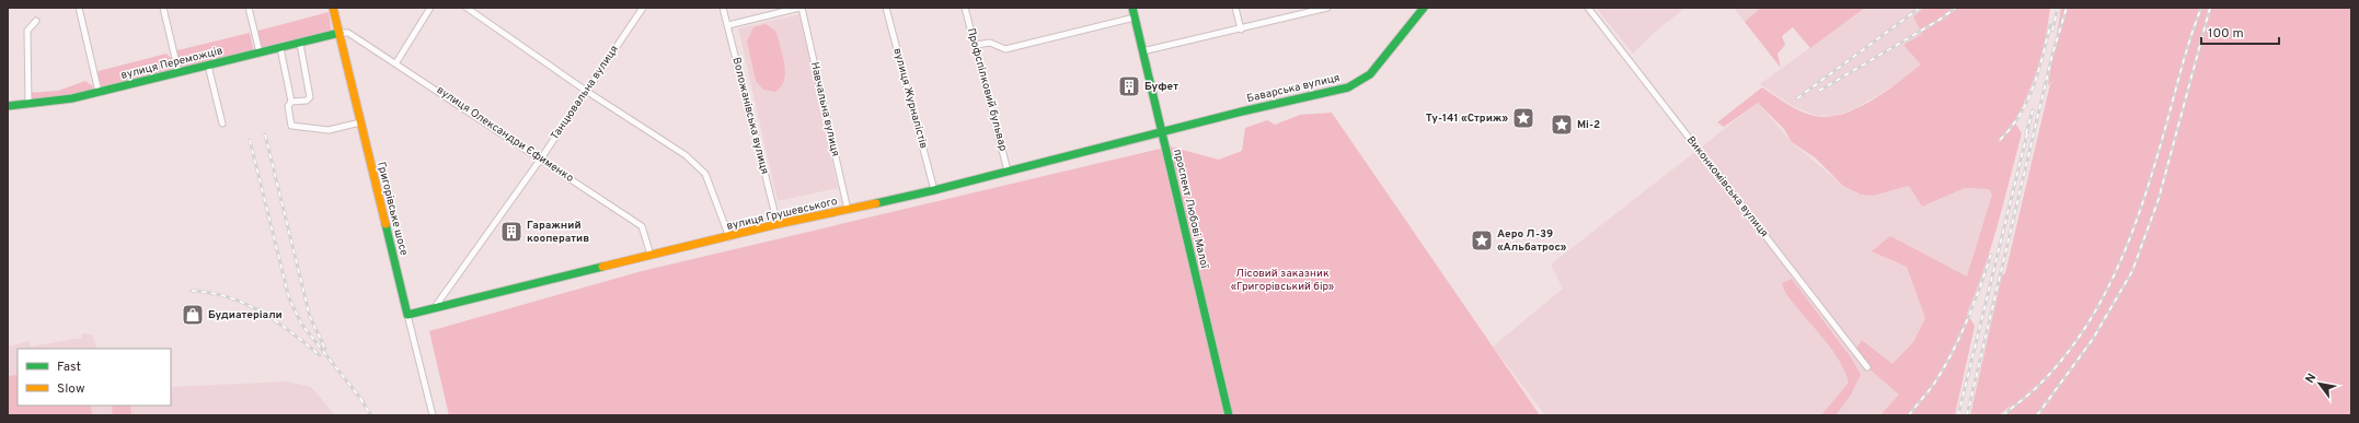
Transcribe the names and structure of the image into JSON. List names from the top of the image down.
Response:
{
  "streets": {
    "street": [
      "вулиця Переможців",
      "Баварська вулиця",
      "Профспілковий бульвар",
      "Танцювальна вулиця",
      "вулиця Журналістів",
      "Навчальна вулиця",
      "Воложанівська вулиця",
      "вулиця Олександри Єфименко",
      "Виконкомівська вулиця",
      "Григорівське шосе",
      "проспект Любові Малої",
      "вулиця Грушевського"
    ]
  },
  "crossings": [
    ["вулиця Переможців", "вулиця Олександри Єфименко"],
    ["вулиця Переможців", "Григорівське шосе"],
    ["Баварська вулиця", "проспект Любові Малої"],
    ["Баварська вулиця", "вулиця Грушевського"],
    ["Профспілковий бульвар", "вулиця Грушевського"],
    ["Танцювальна вулиця", "вулиця Олександри Єфименко"],
    ["Танцювальна вулиця", "вулиця Грушевського"],
    ["вулиця Журналістів", "вулиця Грушевського"],
    ["Навчальна вулиця", "вулиця Грушевського"],
    ["Воложанівська вулиця", "вулиця Грушевського"],
    ["вулиця Олександри Єфименко", "Григорівське шосе"],
    ["вулиця Олександри Єфименко", "вулиця Грушевського"],
    ["Григорівське шосе", "вулиця Грушевського"],
    ["проспект Любові Малої", "вулиця Грушевського"]
  ],
  "parks": ["Лісовий заказник «Григорівський бір»"],
  "places": {
    "building": ["Буфет", "Гаражний кооператив"],
    "place": ["Ту-141 «Стриж»", "Мі-2", "Аеро Л-39 «Альбатрос»"],
    "shop": ["Будиатеріали"]
  },
  "legend": ["Fast", "Slow"],
  "scale_bar": "100 m",
  "north": "top left"
}
